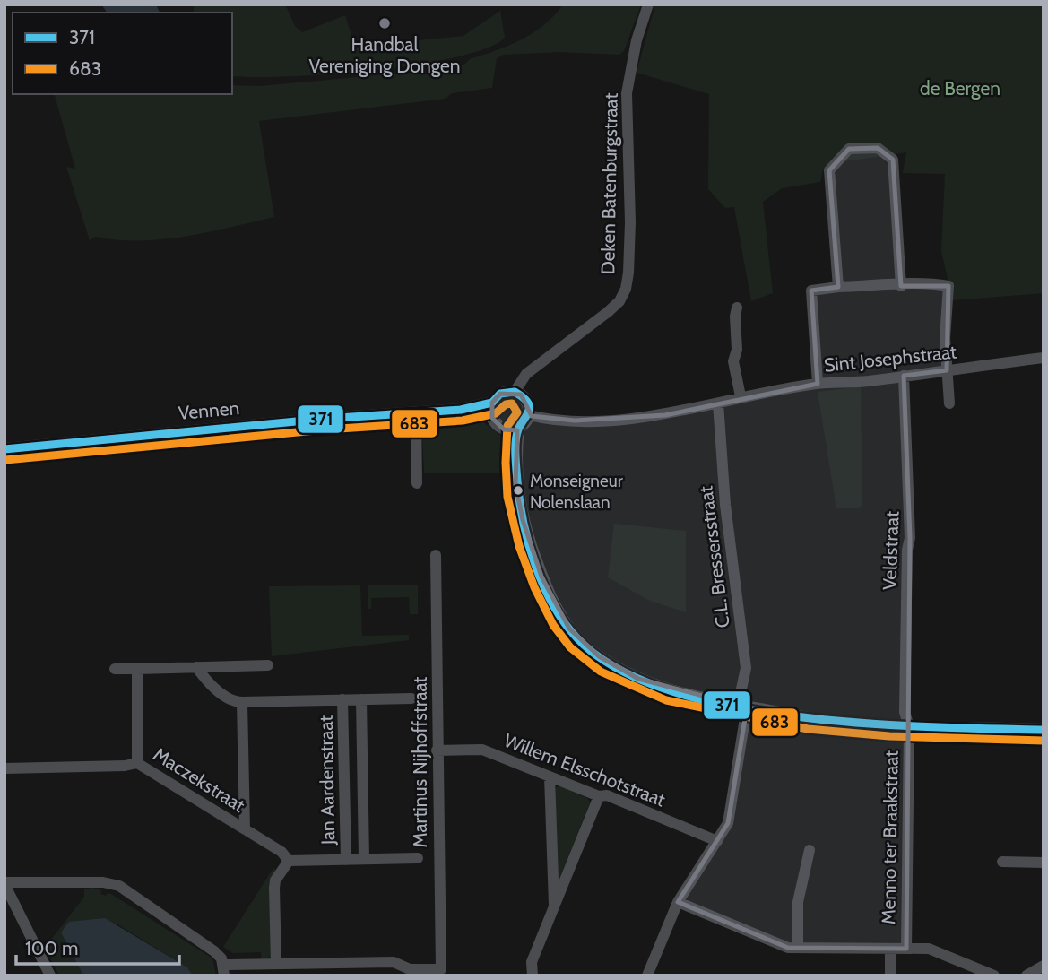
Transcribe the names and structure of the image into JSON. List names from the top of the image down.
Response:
{
  "streets": {
    "street": [
      "Deken Batenburgstraat",
      "Sint Josephstraat",
      "Vennen",
      "Veldstraat",
      "C.L. Bressersstraat",
      "Martinus Nijhoffstraat",
      "Willem Elsschotstraat",
      "Maczekstraat",
      "Jan Aardenstraat",
      "Menno ter Braakstraat"
    ]
  },
  "crossings": [
    ["Deken Batenburgstraat", "Sint Josephstraat"],
    ["Deken Batenburgstraat", "Vennen"],
    ["Sint Josephstraat", "Vennen"],
    ["Sint Josephstraat", "Veldstraat"],
    ["Sint Josephstraat", "C.L. Bressersstraat"],
    ["Veldstraat", "Menno ter Braakstraat"],
    ["C.L. Bressersstraat", "Willem Elsschotstraat"],
    ["Martinus Nijhoffstraat", "Willem Elsschotstraat"]
  ],
  "parks": ["de Bergen"],
  "places": ["Handbal Vereniging Dongen", "Monseigneur Nolenslaan"],
  "lines": ["transit line 371", "transit line 683"],
  "legend": ["371", "683"],
  "scale_bar": "100 m"
}
